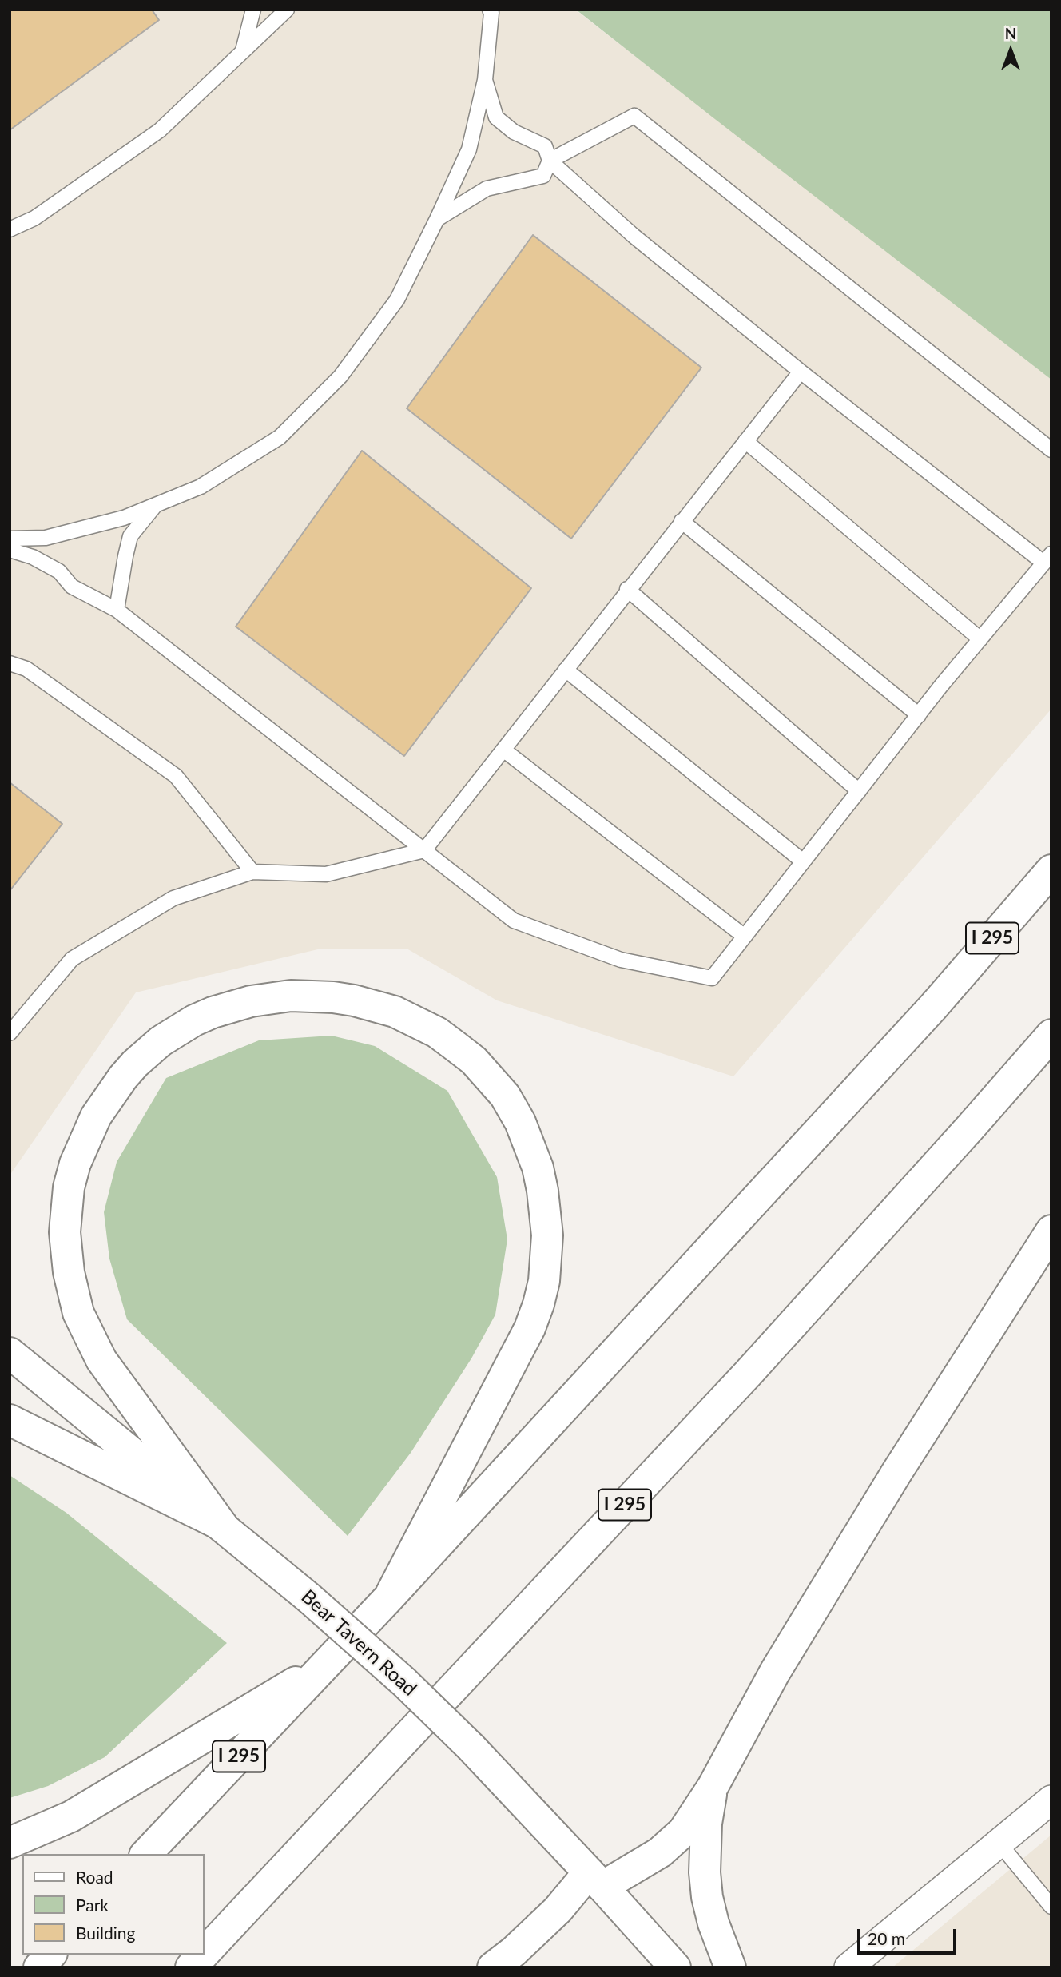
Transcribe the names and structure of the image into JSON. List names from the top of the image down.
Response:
{
  "streets": {
    "main road": ["I 295", "Bear Tavern Road"]
  },
  "legend": ["Road", "Park", "Building"],
  "scale_bar": "20 m",
  "north": "top"
}
